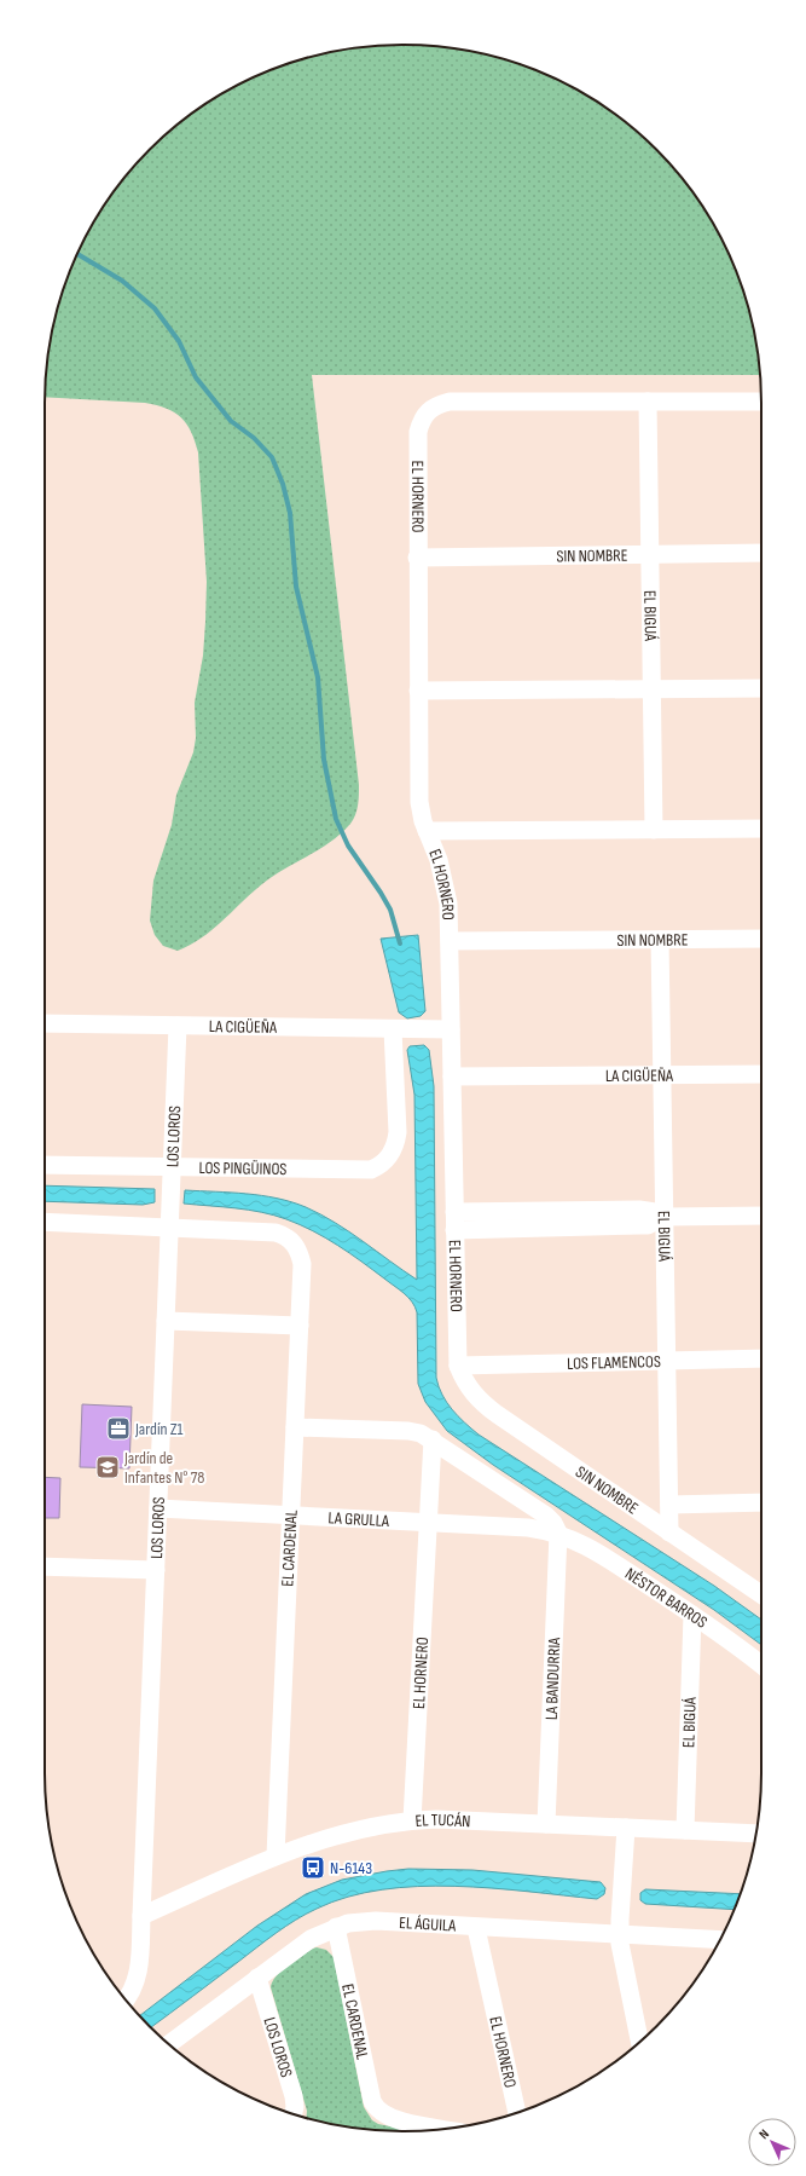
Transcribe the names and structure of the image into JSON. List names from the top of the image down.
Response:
{
  "streets": {
    "street": [
      "EL HORNERO",
      "SIN NOMBRE",
      "EL BIGUÁ",
      "LA CIGÜEÑA",
      "LOS LOROS",
      "LOS PINGÜINOS",
      "LOS FLAMENCOS",
      "LA GRULLA",
      "EL CARDENAL",
      "NÉSTOR BARROS",
      "LA BANDURRIA",
      "EL TUCÁN",
      "EL ÁGUILA"
    ]
  },
  "crossings": [
    ["EL HORNERO", "SIN NOMBRE"],
    ["EL HORNERO", "EL BIGUÁ"],
    ["EL HORNERO", "LA CIGÜEÑA"],
    ["EL HORNERO", "LOS FLAMENCOS"],
    ["EL HORNERO", "LA GRULLA"],
    ["EL HORNERO", "EL TUCÁN"],
    ["EL HORNERO", "EL ÁGUILA"],
    ["SIN NOMBRE", "EL BIGUÁ"],
    ["SIN NOMBRE", "LOS FLAMENCOS"],
    ["EL BIGUÁ", "LA CIGÜEÑA"],
    ["EL BIGUÁ", "LOS FLAMENCOS"],
    ["EL BIGUÁ", "NÉSTOR BARROS"],
    ["EL BIGUÁ", "EL TUCÁN"],
    ["LA CIGÜEÑA", "LOS LOROS"],
    ["LA CIGÜEÑA", "LOS PINGÜINOS"],
    ["LOS LOROS", "LOS PINGÜINOS"],
    ["LOS LOROS", "LA GRULLA"],
    ["LOS LOROS", "EL CARDENAL"],
    ["LOS LOROS", "EL TUCÁN"],
    ["LOS LOROS", "EL ÁGUILA"],
    ["LA GRULLA", "EL CARDENAL"],
    ["LA GRULLA", "NÉSTOR BARROS"],
    ["LA GRULLA", "LA BANDURRIA"],
    ["EL CARDENAL", "EL TUCÁN"],
    ["EL CARDENAL", "EL ÁGUILA"],
    ["NÉSTOR BARROS", "LA BANDURRIA"],
    ["LA BANDURRIA", "EL TUCÁN"]
  ],
  "places": {
    "office": ["Jardín Z1"],
    "school or university": ["Jardín de Infantes N° 78"],
    "bus stop": ["N-6143"]
  },
  "north": "top left"
}
